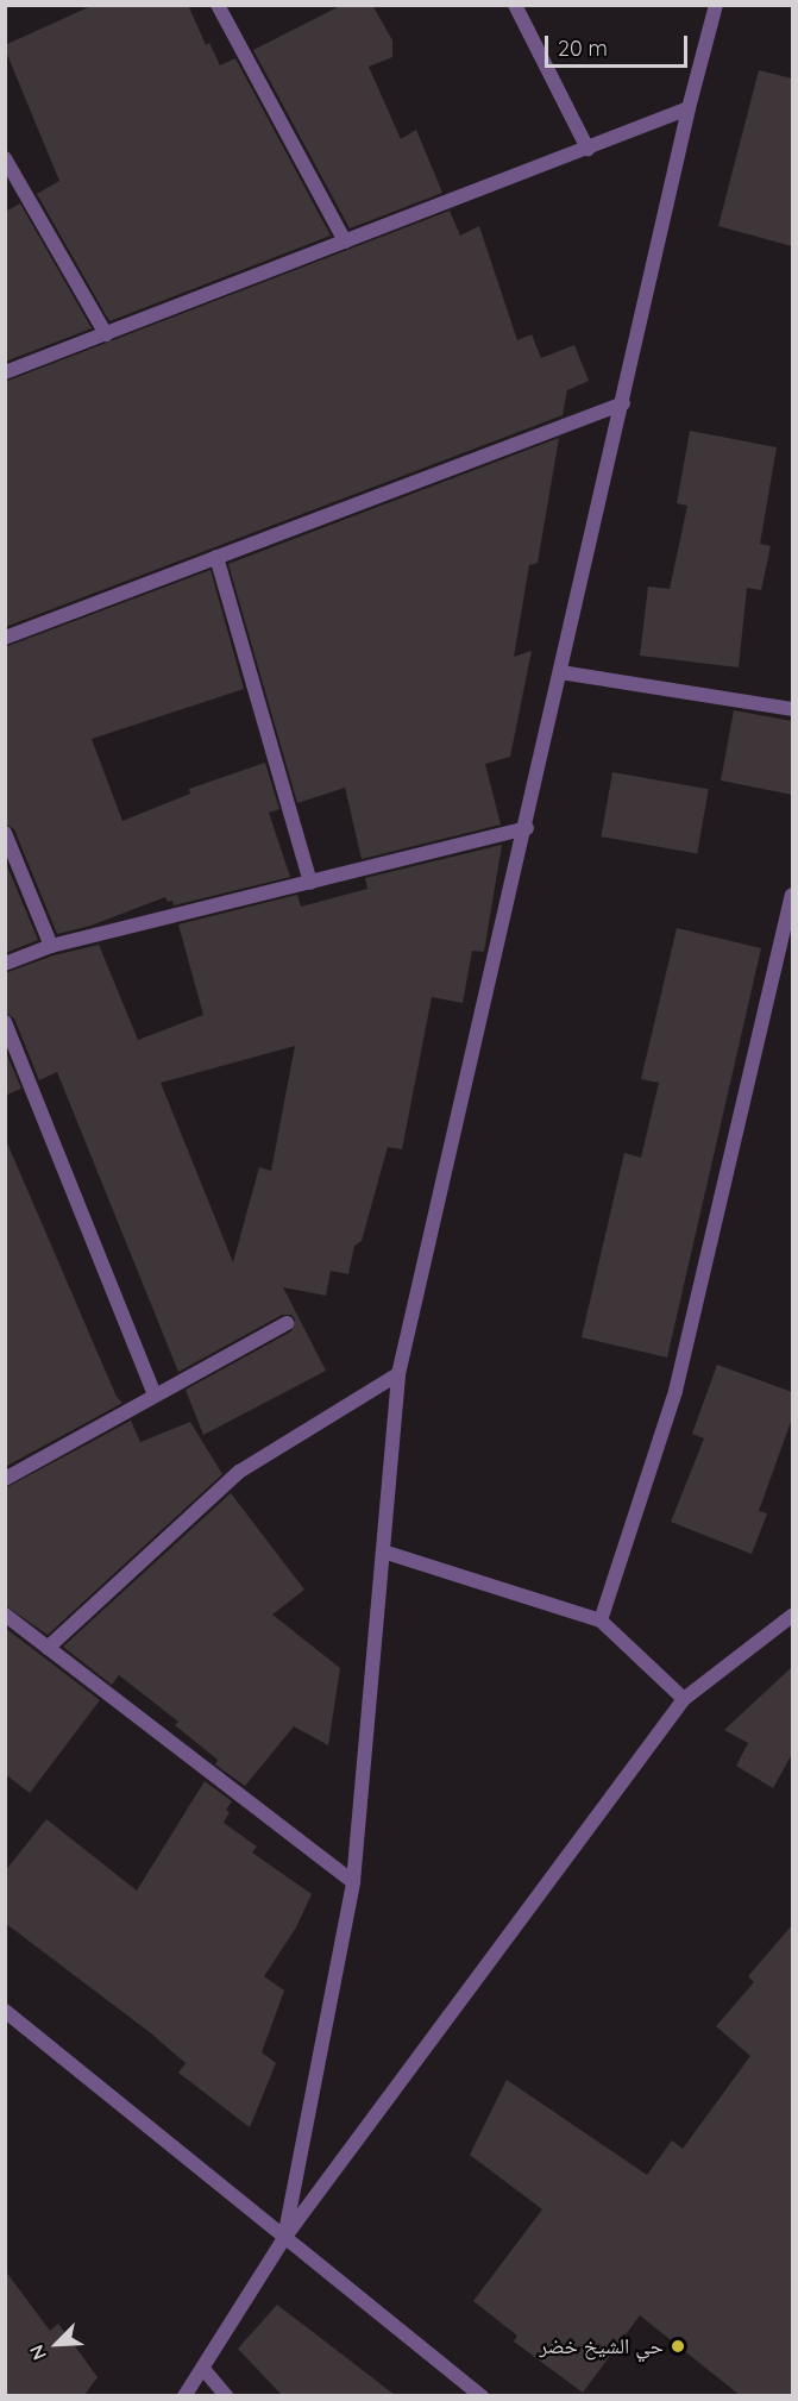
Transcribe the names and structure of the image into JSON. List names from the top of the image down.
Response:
{
  "places": ["حي الشيخ خضر"],
  "scale_bar": "20 m",
  "north": "bottom left"
}
